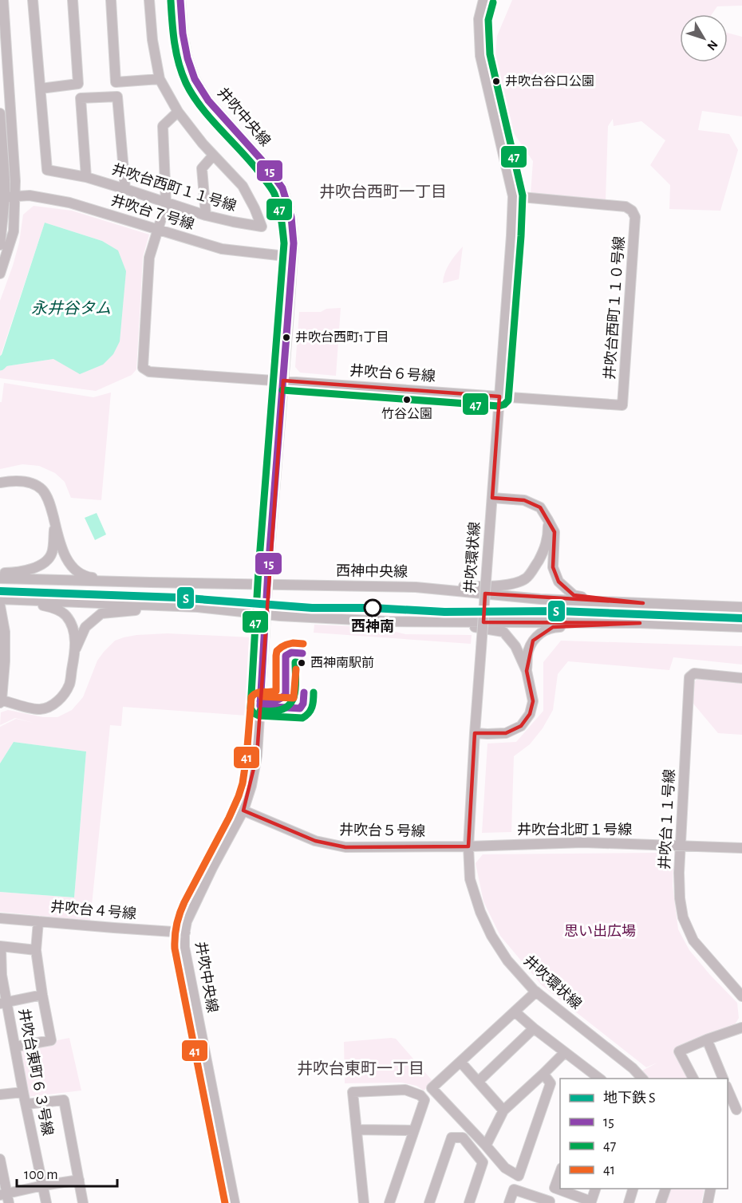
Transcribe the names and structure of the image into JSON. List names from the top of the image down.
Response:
{
  "streets": {
    "street": [
      "井吹中央線",
      "井吹台西町１１号線",
      "井吹台７号線",
      "井吹台西町１１０号線",
      "井吹台６号線",
      "井吹環状線",
      "西神中央線",
      "井吹台１１号線",
      "井吹台北町１号線",
      "井吹台５号線",
      "井吹台４号線",
      "井吹台東町６３号線"
    ]
  },
  "crossings": [
    ["井吹中央線", "井吹台７号線"],
    ["井吹中央線", "井吹台６号線"],
    ["井吹中央線", "井吹台５号線"],
    ["井吹中央線", "井吹台４号線"],
    ["井吹台７号線", "井吹台６号線"],
    ["井吹台西町１１０号線", "井吹台６号線"],
    ["井吹台西町１１０号線", "井吹環状線"],
    ["井吹台６号線", "井吹環状線"],
    ["井吹環状線", "井吹台北町１号線"],
    ["井吹環状線", "井吹台５号線"],
    ["井吹台１１号線", "井吹台北町１号線"],
    ["井吹台北町１号線", "井吹台５号線"]
  ],
  "districts": ["井吹台西町一丁目", "井吹台東町一丁目"],
  "water": ["永井谷タム"],
  "parks": ["思い出広場"],
  "places": [
    "井吹台谷口公園",
    "井吹台西町1丁目",
    "竹谷公園",
    "西神南",
    "西神南駅前"
  ],
  "lines": [
    "transit line 15",
    "transit line 47",
    "metro line S",
    "transit line 41"
  ],
  "legend": [
    "地下鉄 S",
    "15",
    "47",
    "41"
  ],
  "scale_bar": "100 m",
  "north": "bottom right"
}
